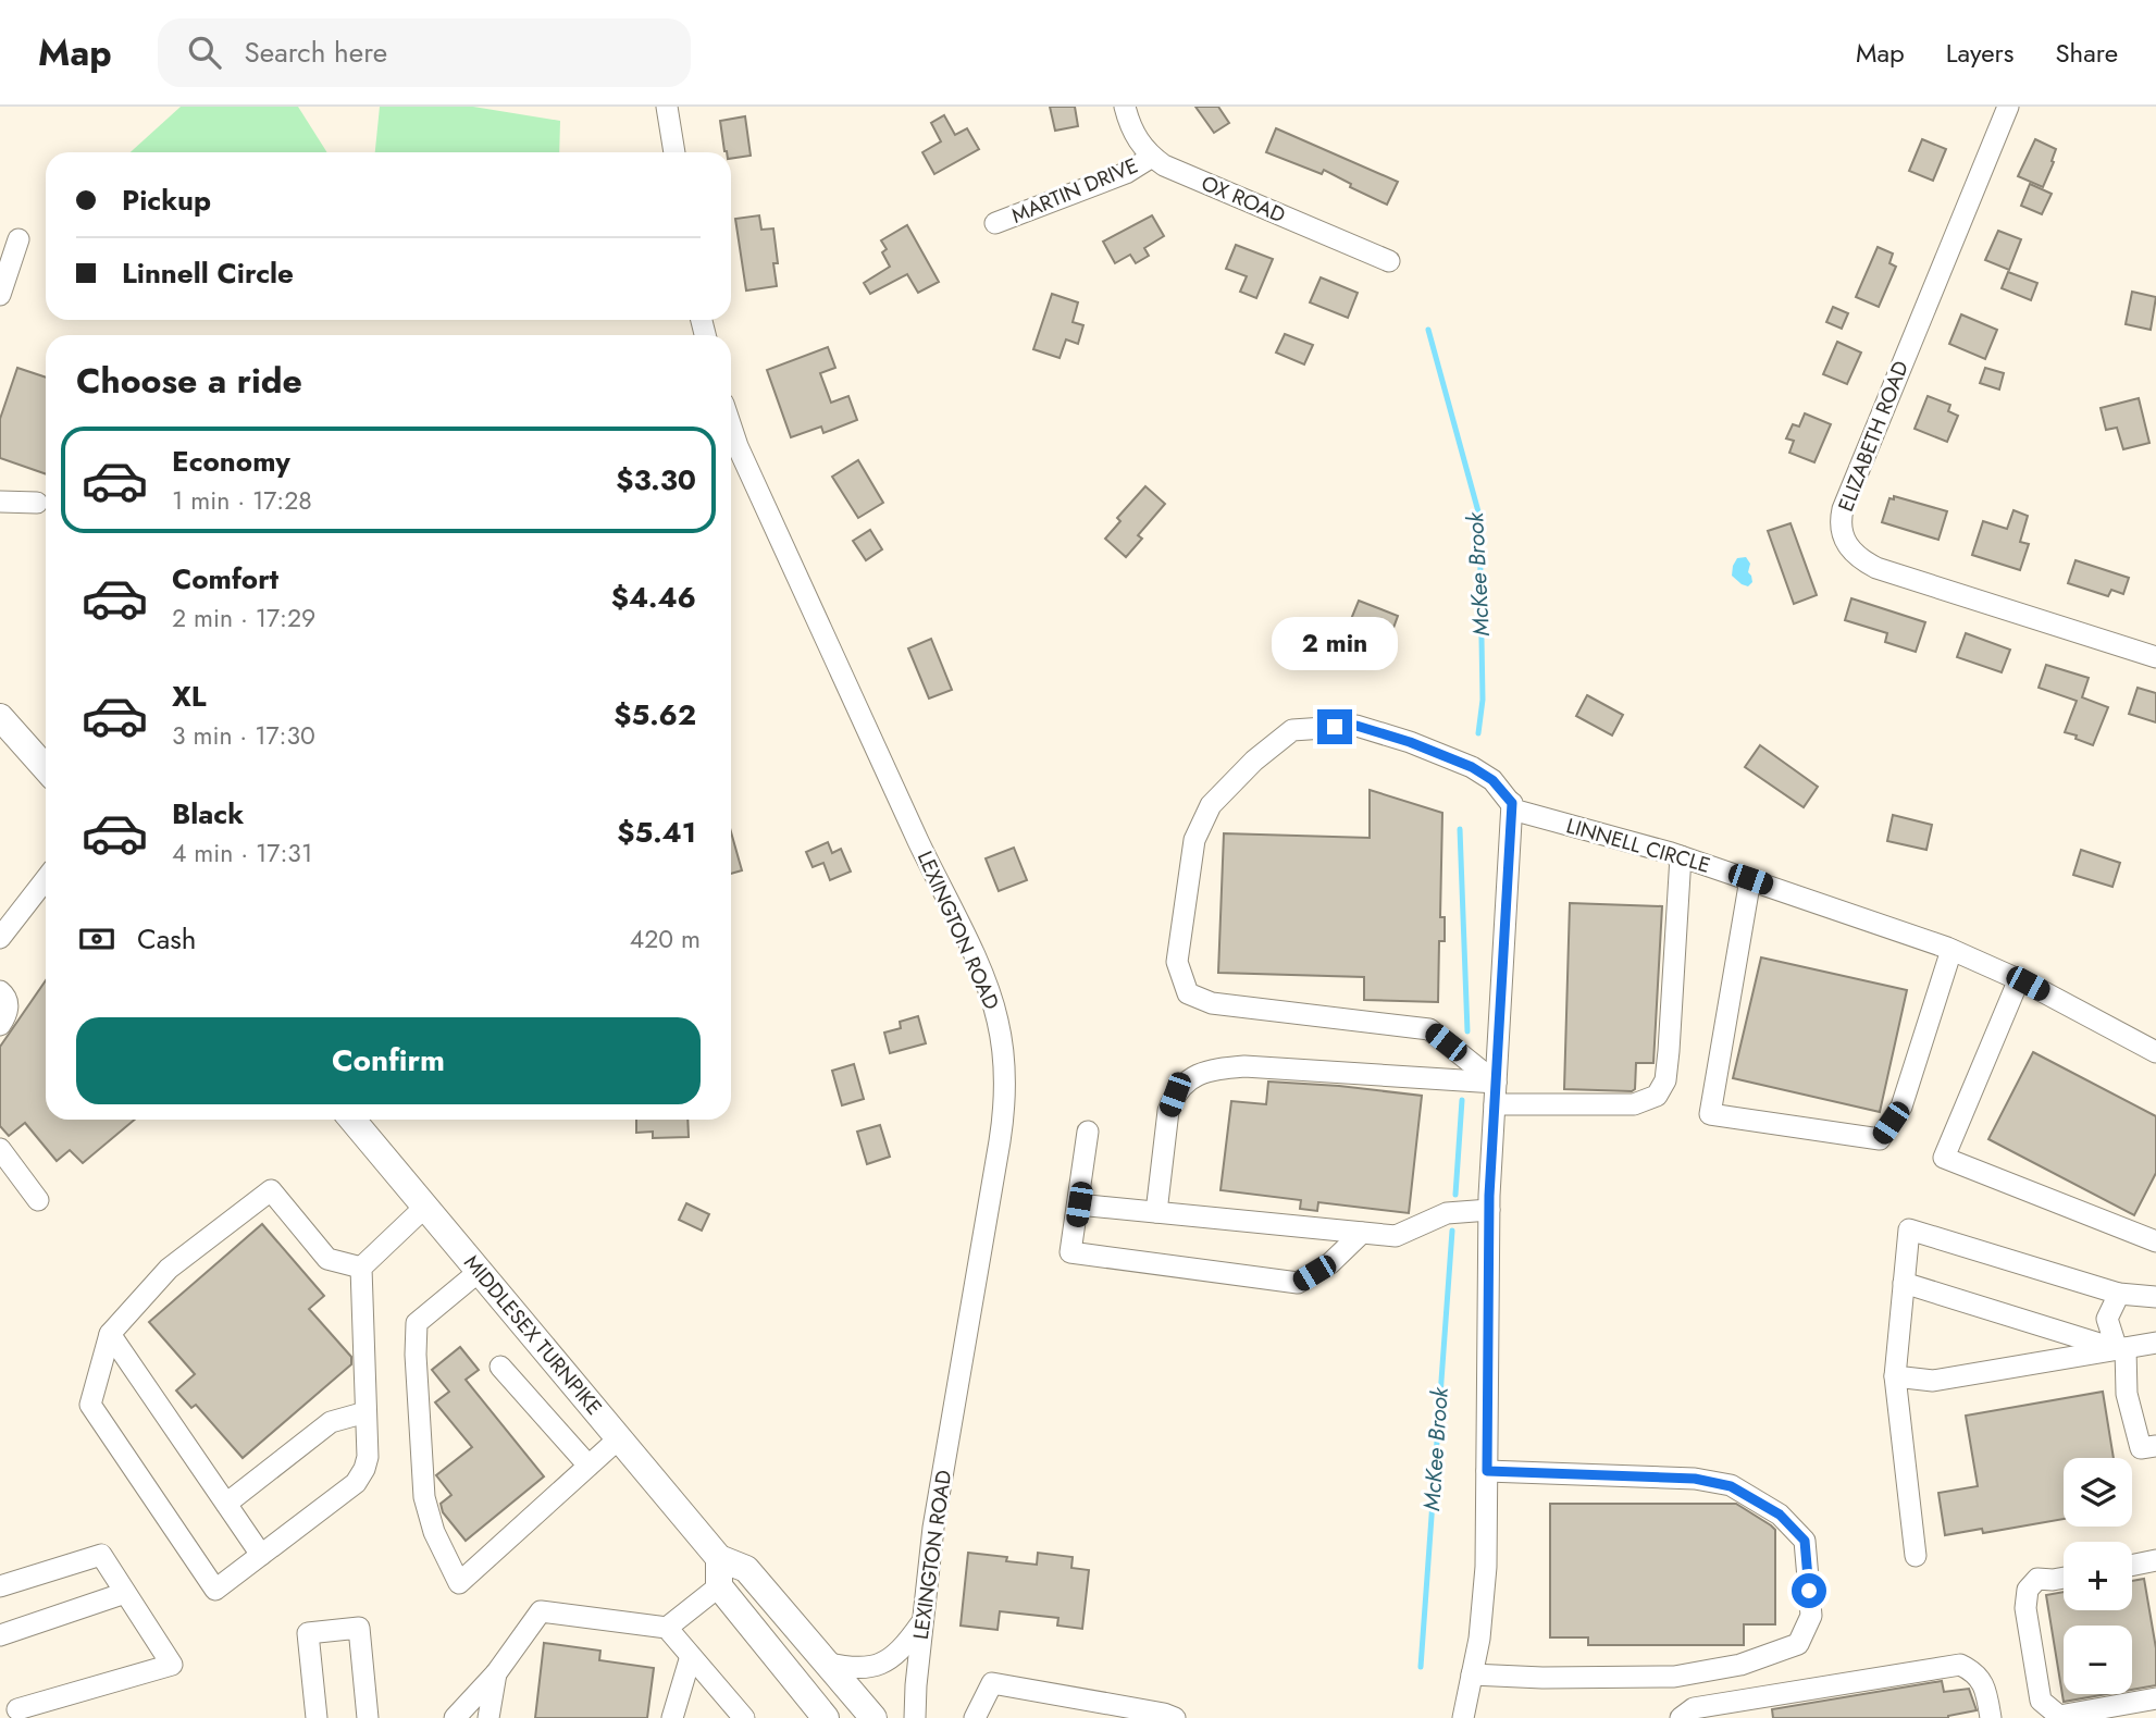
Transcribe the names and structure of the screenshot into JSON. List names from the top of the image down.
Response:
{
  "streets": {
    "main road": ["MIDDLESEX TURNPIKE"],
    "street": [
      "MARTIN DRIVE",
      "OX ROAD",
      "ELIZABETH ROAD",
      "LINNELL CIRCLE",
      "LEXINGTON ROAD"
    ]
  },
  "crossings": [
    ["MARTIN DRIVE", "OX ROAD"]
  ],
  "water": ["McKee Brook"],
  "page": {
    "header": "Map",
    "search": "Search here",
    "nav": ["Map", "Layers", "Share"],
    "banner": ["Pickup", "Linnell Circle"],
    "heading": "Choose a ride",
    "list": [
      {
        "name": "Economy",
        "note": "1 min · 17:28",
        "value": "$3.30"
      },
      {
        "name": "Comfort",
        "note": "2 min · 17:29",
        "value": "$4.46"
      },
      {
        "name": "XL",
        "note": "3 min · 17:30",
        "value": "$5.62"
      },
      {
        "name": "Black",
        "note": "4 min · 17:31",
        "value": "$5.41"
      }
    ],
    "bubble": "2 min",
    "pay": ["Cash", "420 m"],
    "buttons": "Confirm",
    "map_buttons": ["+", "−"]
  }
}
